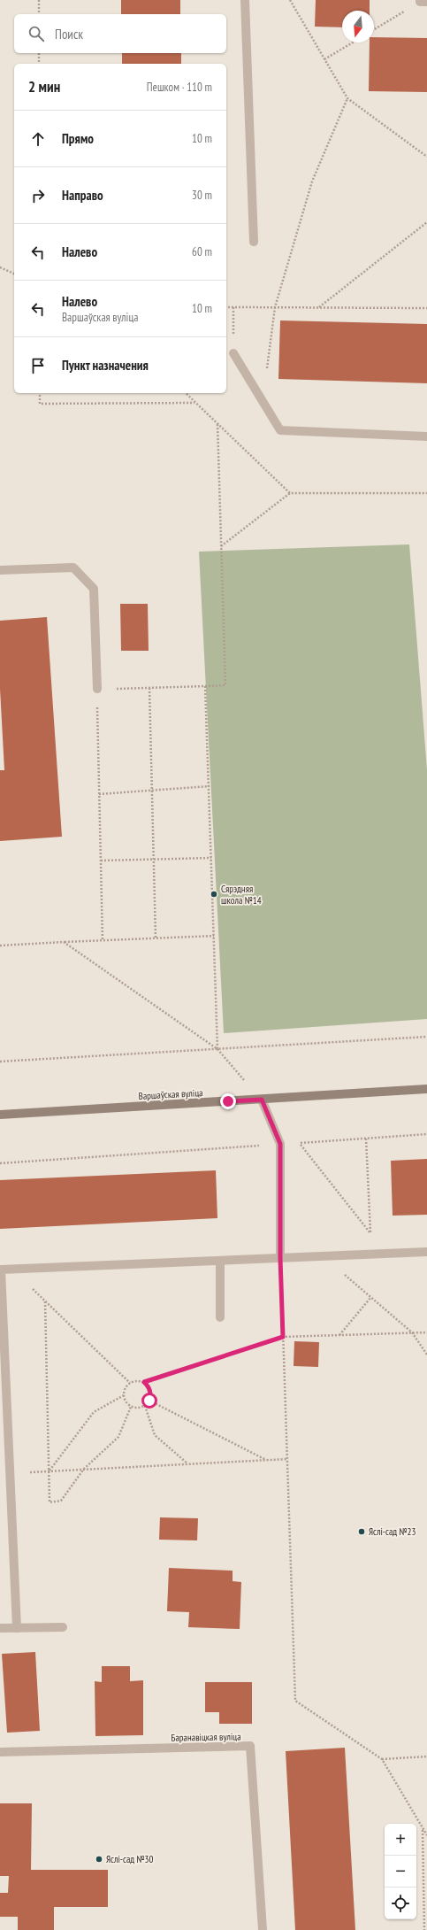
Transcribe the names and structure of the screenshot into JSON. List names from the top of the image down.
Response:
{
  "streets": {
    "street": ["Варшаўская вуліца", "Баранавіцкая вуліца"]
  },
  "places": ["Сярэдняя школа №14", "Яслі-сад №23", "Яслі-сад №30"],
  "north": "bottom",
  "page": {
    "search": "Поиск",
    "heading": ["2 мин", "Пешком · 110 m"],
    "list": [
      ["Прямо", "10 m"],
      ["Направо", "30 m"],
      ["Налево", "60 m"],
      ["Налево", "Варшаўская вуліца", "10 m"],
      "Пункт назначения"
    ],
    "map_buttons": ["+", "−"]
  }
}
